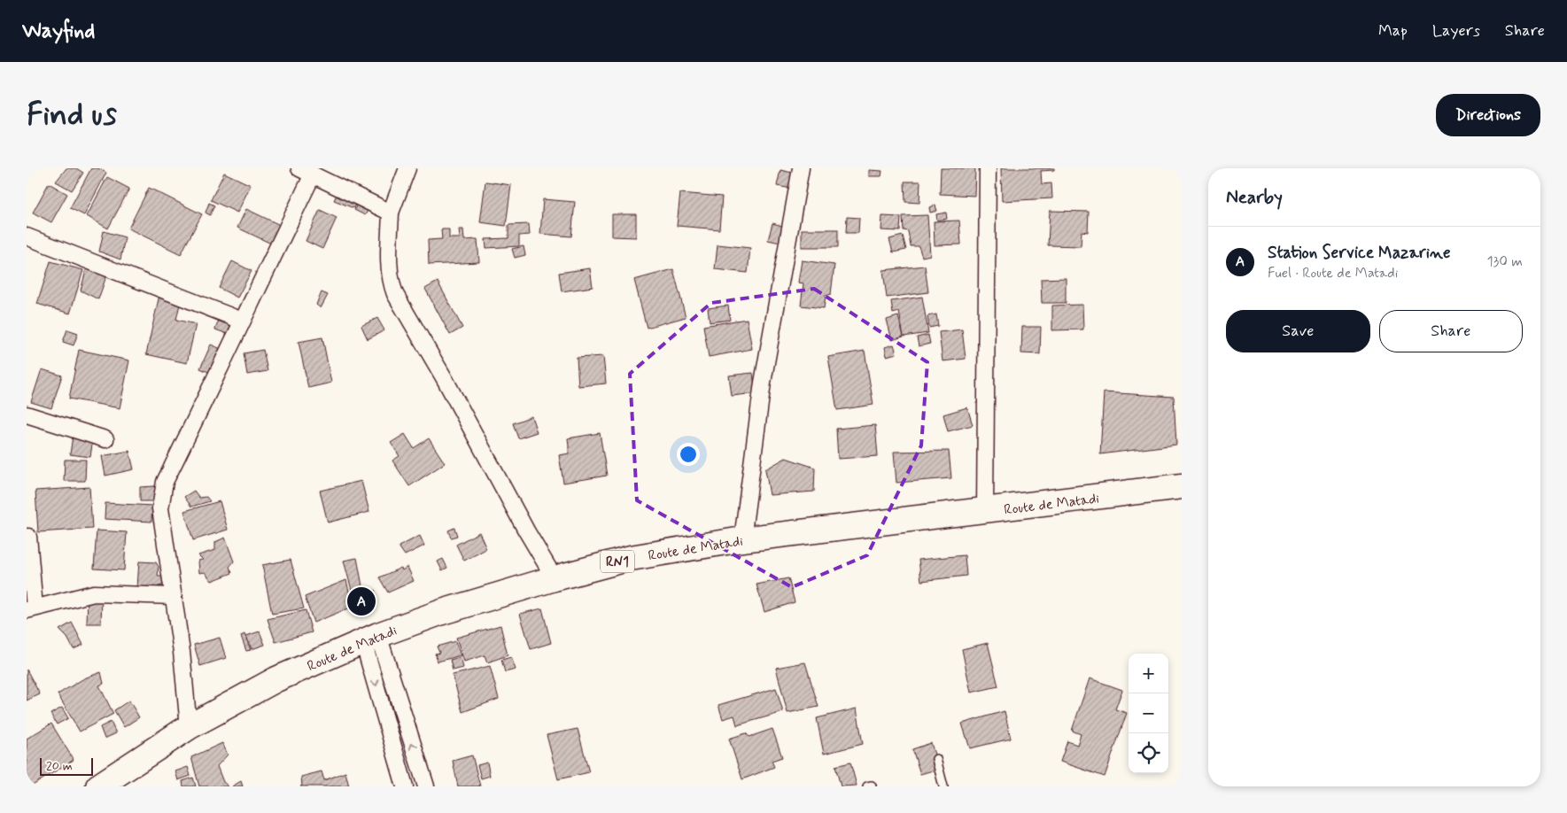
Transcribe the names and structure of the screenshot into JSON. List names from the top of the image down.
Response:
{
  "streets": {
    "highway": ["Route de Matadi", "RN1"]
  },
  "scale_bar": "20 m",
  "page": {
    "header": "Wayfind",
    "nav": ["Map", "Layers", "Share"],
    "buttons": [
      "Directions",
      ["Save", "Share"]
    ],
    "title": "Find us",
    "heading": "Nearby",
    "list": [
      {
        "mark": "A",
        "name": "Station Service Mazarine",
        "note": "Fuel · Route de Matadi",
        "value": "130 m"
      }
    ],
    "pins": "A",
    "map_buttons": ["+", "−"],
    "scale": "20 m"
  }
}
